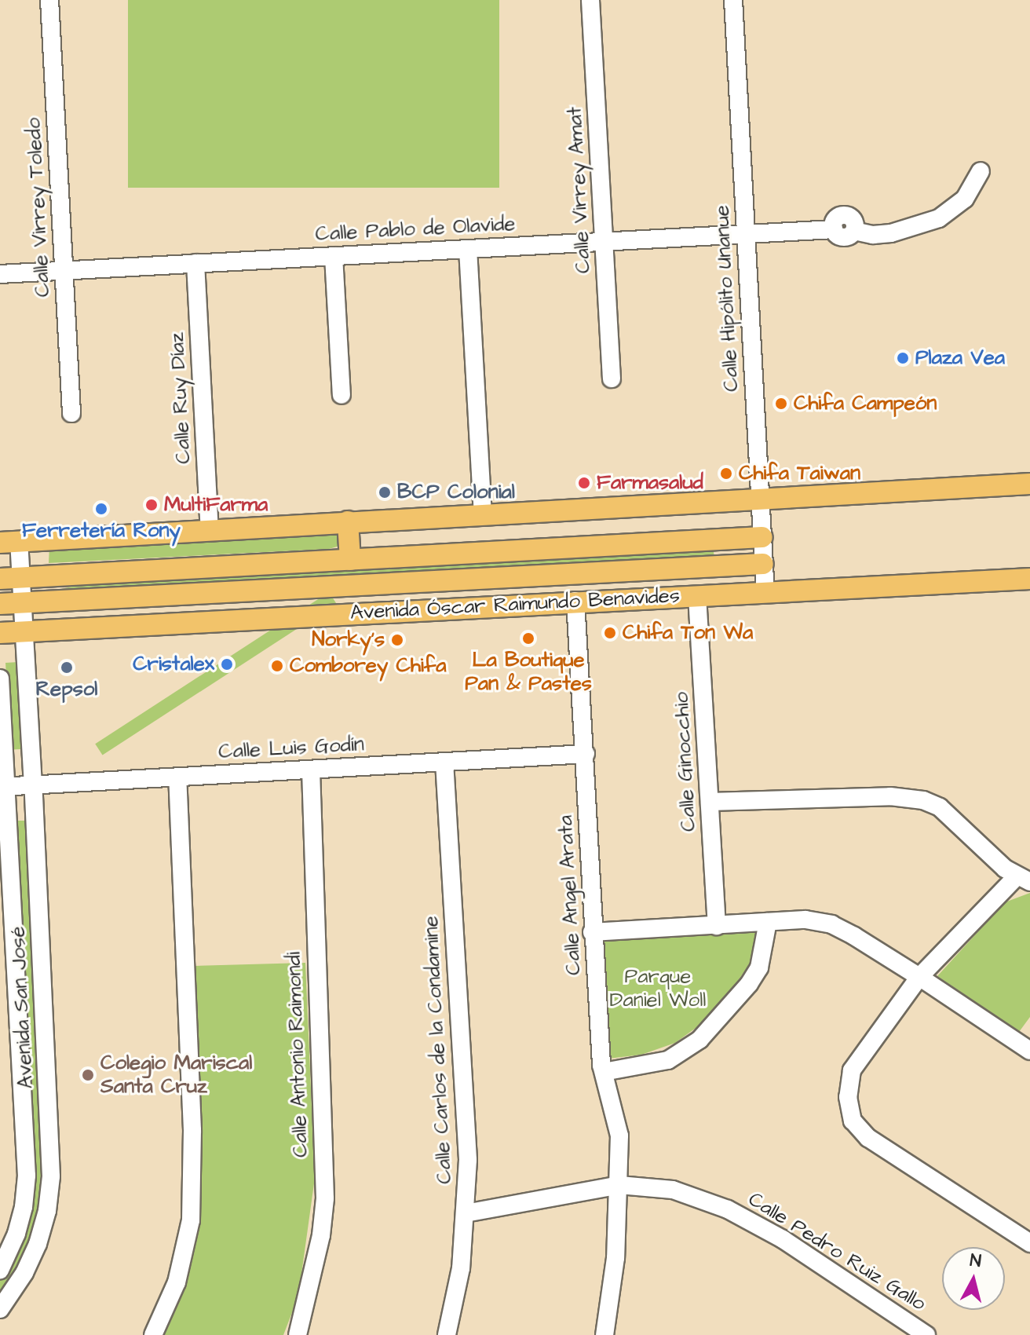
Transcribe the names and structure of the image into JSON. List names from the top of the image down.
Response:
{
  "streets": {
    "main road": ["Avenida Óscar Raimundo Benavides"],
    "street": [
      "Calle Virrey Amat",
      "Calle Virrey Toledo",
      "Calle Pablo de Olavide",
      "Calle Hipólito Unanue",
      "Calle Ruy Díaz",
      "Calle Luis Godín",
      "Calle Ginocchio",
      "Calle Angel Arata",
      "Avenida San José",
      "Calle Carlos de la Condamine",
      "Calle Antonio Raimondi",
      "Calle Pedro Ruiz Gallo"
    ]
  },
  "crossings": [
    ["Calle Virrey Amat", "Calle Pablo de Olavide"],
    ["Calle Virrey Toledo", "Calle Pablo de Olavide"],
    ["Calle Pablo de Olavide", "Calle Hipólito Unanue"],
    ["Calle Pablo de Olavide", "Calle Ruy Díaz"],
    ["Calle Hipólito Unanue", "Avenida Óscar Raimundo Benavides"],
    ["Avenida Óscar Raimundo Benavides", "Calle Ginocchio"],
    ["Avenida Óscar Raimundo Benavides", "Calle Angel Arata"],
    ["Avenida Óscar Raimundo Benavides", "Avenida San José"],
    ["Calle Luis Godín", "Calle Angel Arata"],
    ["Calle Luis Godín", "Avenida San José"],
    ["Calle Luis Godín", "Calle Carlos de la Condamine"],
    ["Calle Luis Godín", "Calle Antonio Raimondi"],
    ["Calle Angel Arata", "Calle Pedro Ruiz Gallo"],
    ["Calle Carlos de la Condamine", "Calle Pedro Ruiz Gallo"]
  ],
  "parks": ["Parque Daniel Woll"],
  "places": [
    "Plaza Vea",
    "Chifa Campeón",
    "Chifa Taiwan",
    "Farmasalud",
    "BCP Colonial",
    "MultiFarma",
    "Ferretería Rony",
    "Chifa Ton Wa",
    "La Boutique Pan & Pastes",
    "Norky's",
    "Cristalex",
    "Comborey Chifa",
    "Repsol",
    "Colegio Mariscal Santa Cruz"
  ],
  "north": "top"
}
